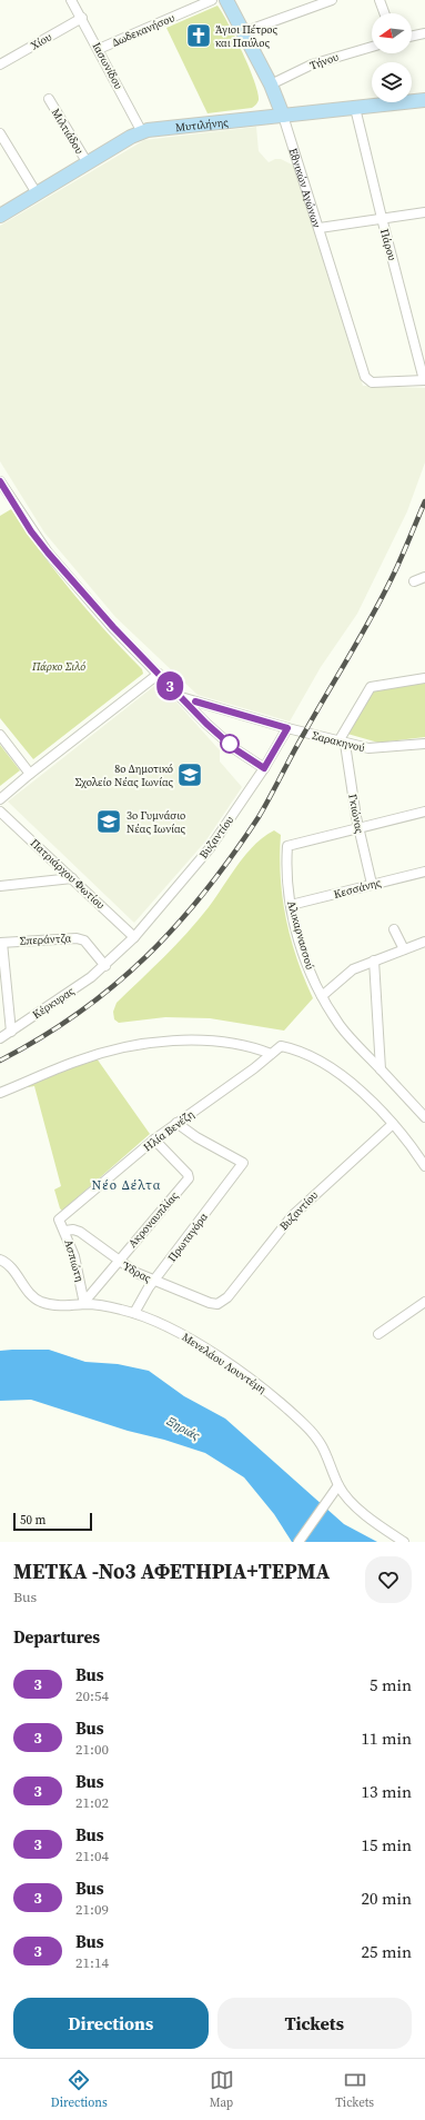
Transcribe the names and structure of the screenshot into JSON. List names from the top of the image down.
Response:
{
  "streets": {
    "street": [
      "Δωδεκανήσου",
      "Χίου",
      "Τήνου",
      "Ιασωνίδου",
      "Μυτιλήνης",
      "Μιλτιάδου",
      "Εθνικών Αγώνων",
      "Πάρου",
      "Σαρακηνού",
      "Γκιώνας",
      "Βυζαντίου",
      "Πατριάρχου Φωτίου",
      "Κεσσάνης",
      "Αλικαρνασσού",
      "Σπεράντζα",
      "Κέρκυρας",
      "Ηλία Βενέζη",
      "Ακροναυπλίας",
      "Πρωταγόρα",
      "Ασπιώτη",
      "Ύδρας",
      "Μενελάου Λουντέμη"
    ]
  },
  "crossings": [
    ["Δωδεκανήσου", "Ιασωνίδου"],
    ["Χίου", "Ιασωνίδου"],
    ["Τήνου", "Εθνικών Αγώνων"],
    ["Ιασωνίδου", "Μυτιλήνης"],
    ["Μυτιλήνης", "Μιλτιάδου"],
    ["Μυτιλήνης", "Εθνικών Αγώνων"],
    ["Μυτιλήνης", "Πάρου"],
    ["Εθνικών Αγώνων", "Πάρου"],
    ["Σαρακηνού", "Γκιώνας"],
    ["Σαρακηνού", "Βυζαντίου"],
    ["Γκιώνας", "Κεσσάνης"],
    ["Γκιώνας", "Αλικαρνασσού"],
    ["Βυζαντίου", "Πατριάρχου Φωτίου"],
    ["Βυζαντίου", "Σπεράντζα"],
    ["Βυζαντίου", "Κέρκυρας"],
    ["Βυζαντίου", "Ηλία Βενέζη"],
    ["Βυζαντίου", "Ύδρας"],
    ["Κεσσάνης", "Αλικαρνασσού"],
    ["Σπεράντζα", "Κέρκυρας"],
    ["Ηλία Βενέζη", "Ακροναυπλίας"],
    ["Ηλία Βενέζη", "Πρωταγόρα"],
    ["Ηλία Βενέζη", "Ασπιώτη"],
    ["Ακροναυπλίας", "Ασπιώτη"],
    ["Ακροναυπλίας", "Ύδρας"],
    ["Ακροναυπλίας", "Μενελάου Λουντέμη"],
    ["Πρωταγόρα", "Ύδρας"],
    ["Πρωταγόρα", "Μενελάου Λουντέμη"],
    ["Ασπιώτη", "Ύδρας"],
    ["Ασπιώτη", "Μενελάου Λουντέμη"]
  ],
  "districts": ["Νέο Δέλτα"],
  "water": ["Ξηριάς"],
  "parks": ["Πάρκο Σιλό"],
  "places": {
    "church": ["Άγιοι Πέτρος και Παύλος"],
    "school or university": ["8ο Δημοτικό Σχολείο Νέας Ιωνίας", "3ο Γυμνάσιο Νέας Ιωνίας"]
  },
  "lines": ["bus line 3"],
  "scale_bar": "50 m",
  "north": "left",
  "page": {
    "on_map": "3",
    "scale": "50 m",
    "heading": [
      ["ΜΕΤΚΑ -Νο3 ΑΦΕΤΗΡΙΑ+ΤΕΡΜΑ", "Bus"],
      "Departures"
    ],
    "list": [
      {
        "mark": "3",
        "name": "Bus",
        "note": "20:54",
        "value": "5 min"
      },
      {
        "mark": "3",
        "name": "Bus",
        "note": "21:00",
        "value": "11 min"
      },
      {
        "mark": "3",
        "name": "Bus",
        "note": "21:02",
        "value": "13 min"
      },
      {
        "mark": "3",
        "name": "Bus",
        "note": "21:04",
        "value": "15 min"
      },
      {
        "mark": "3",
        "name": "Bus",
        "note": "21:09",
        "value": "20 min"
      },
      {
        "mark": "3",
        "name": "Bus",
        "note": "21:14",
        "value": "25 min"
      }
    ],
    "buttons": ["Directions", "Tickets"],
    "tabs": ["Directions", "Map", "Tickets"]
  }
}
